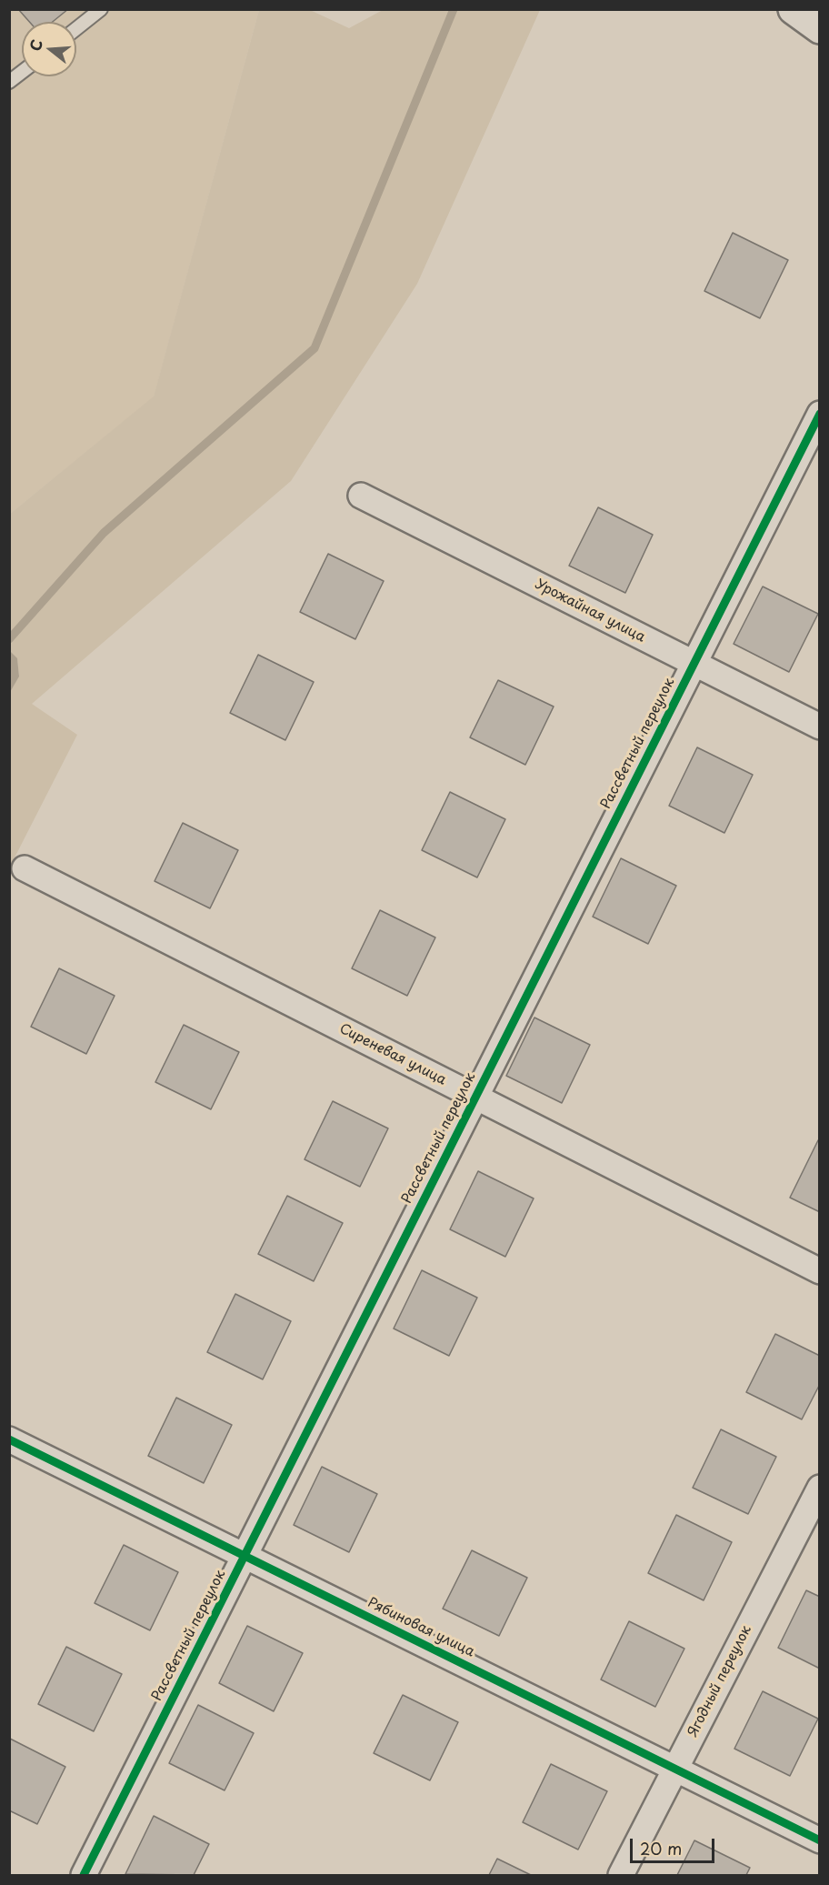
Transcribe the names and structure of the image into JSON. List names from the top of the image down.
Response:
{
  "streets": {
    "street": [
      "Урожайная улица",
      "Рассветный переулок",
      "Сиреневая улица",
      "Рябиновая улица",
      "Ягодный переулок"
    ]
  },
  "crossings": [
    ["Урожайная улица", "Рассветный переулок"],
    ["Рассветный переулок", "Сиреневая улица"],
    ["Рассветный переулок", "Рябиновая улица"],
    ["Рябиновая улица", "Ягодный переулок"]
  ],
  "scale_bar": "20 m",
  "north": "left"
}
